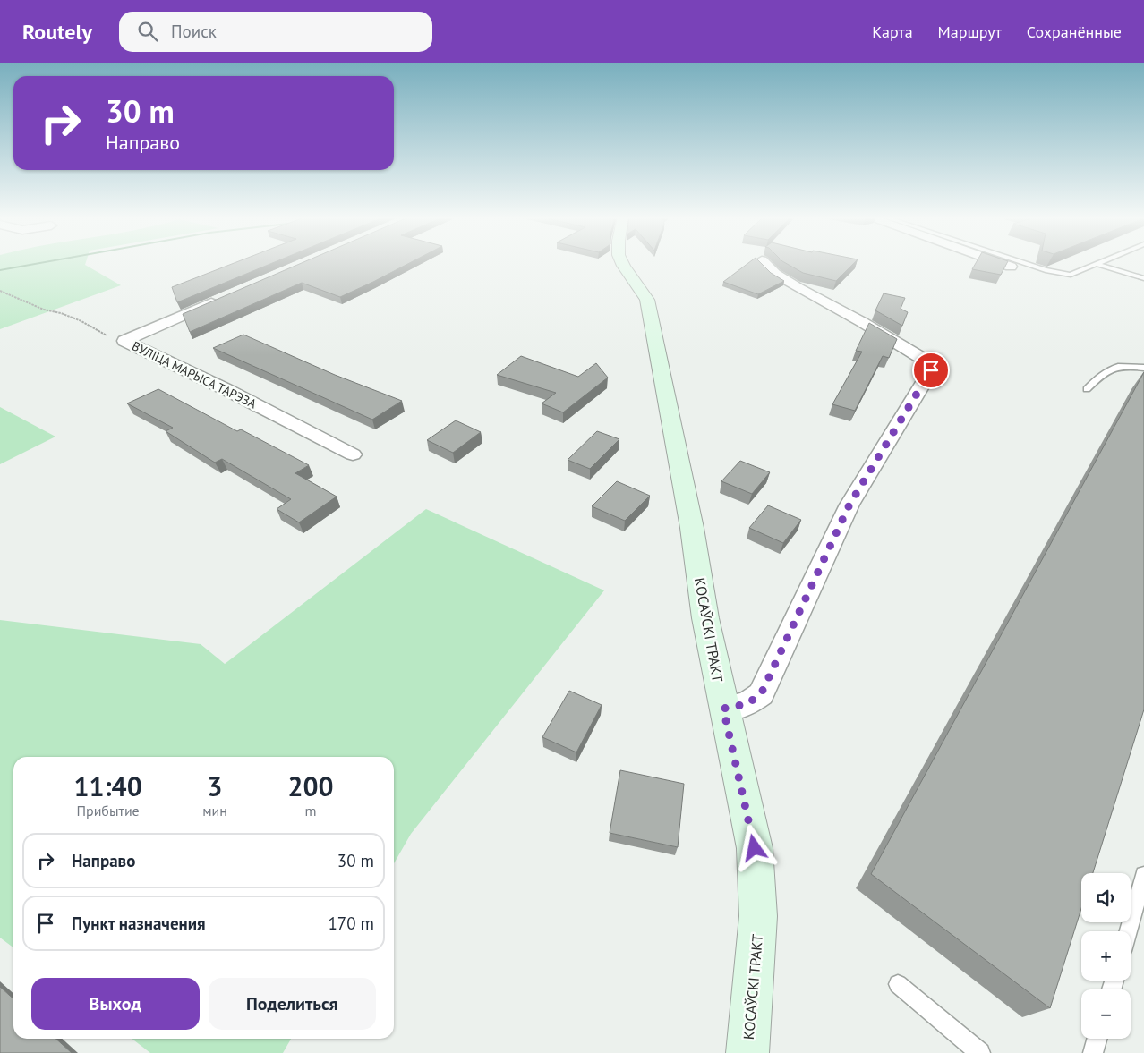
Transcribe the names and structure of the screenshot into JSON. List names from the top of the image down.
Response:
{
  "streets": {
    "main road": ["КОСАЎСКІ ТРАКТ"],
    "street": ["ВУЛІЦА МАРЫСА ТАРЭЗА"]
  },
  "page": {
    "header": "Routely",
    "search": "Поиск",
    "nav": ["Карта", "Маршрут", "Сохранённые"],
    "turn": ["30 m", "Направо"],
    "eta": [
      "11:40",
      "Прибытие",
      "3",
      "мин",
      "200",
      "m"
    ],
    "list": [
      {
        "name": "Направо",
        "value": "30 m"
      },
      {
        "name": "Пункт назначения",
        "value": "170 m"
      }
    ],
    "map_buttons": ["+", "−"],
    "buttons": ["Выход", "Поделиться"]
  }
}
